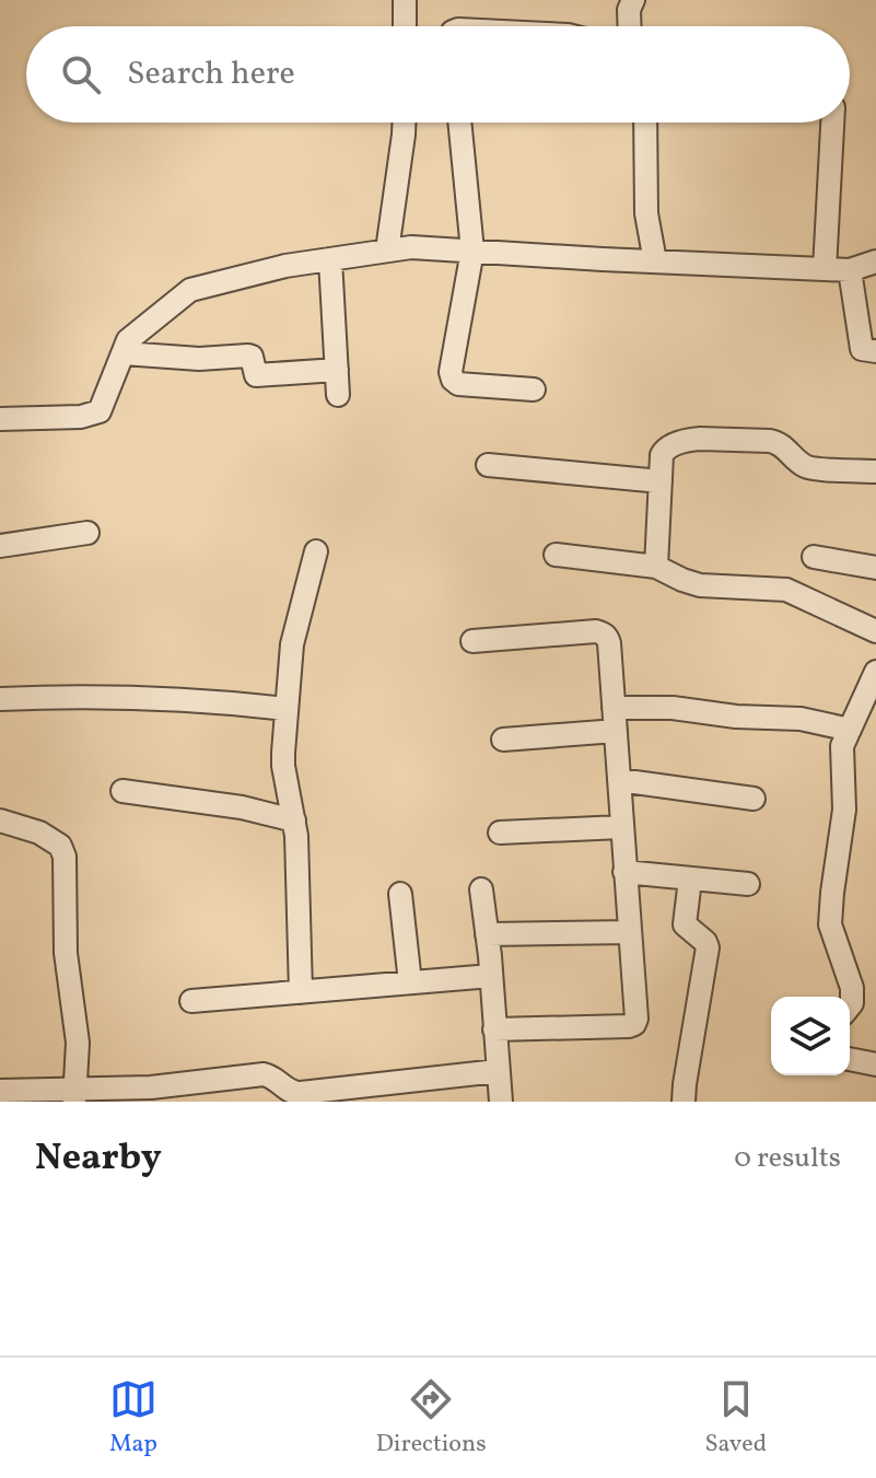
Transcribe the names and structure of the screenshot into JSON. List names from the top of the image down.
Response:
{
  "page": {
    "search": "Search here",
    "heading": ["Nearby", "0 results"],
    "nav": ["Map", "Directions", "Saved"]
  }
}
